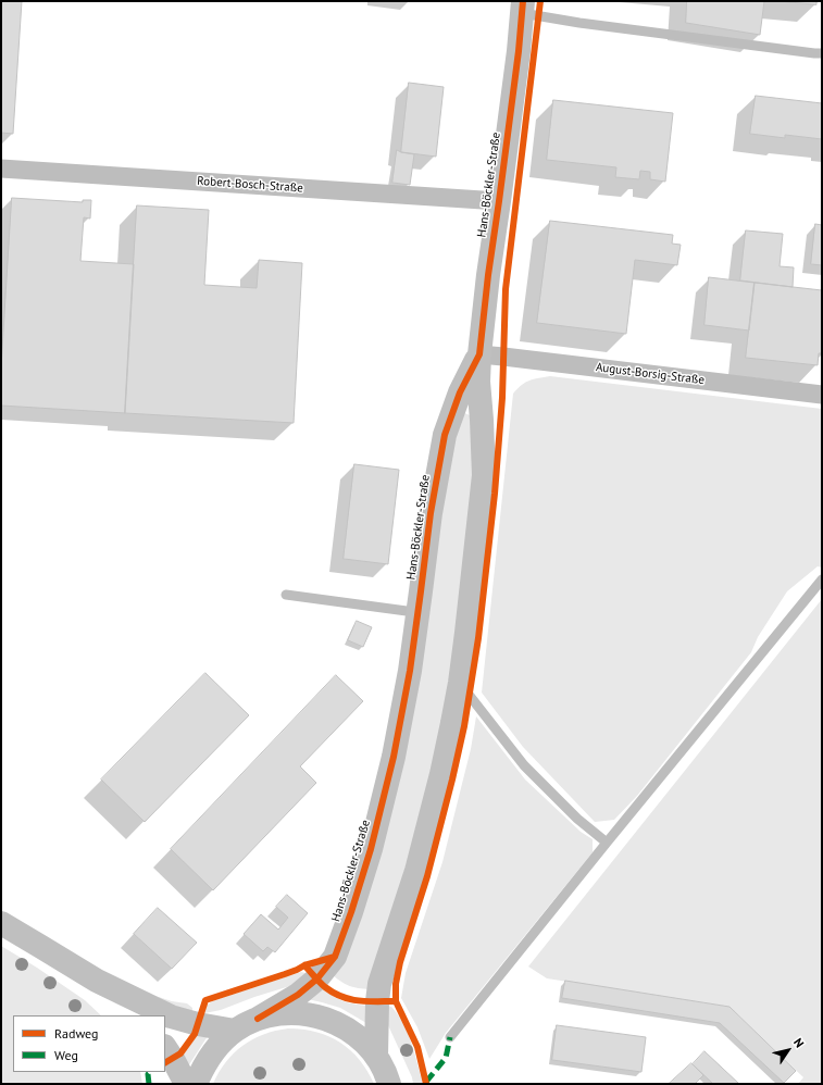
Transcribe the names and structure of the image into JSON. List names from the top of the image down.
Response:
{
  "streets": {
    "main road": ["Hans-Böckler-Straße"],
    "street": ["Robert-Bosch-Straße", "August-Borsig-Straße"]
  },
  "crossings": [
    ["Robert-Bosch-Straße", "Hans-Böckler-Straße"],
    ["Hans-Böckler-Straße", "August-Borsig-Straße"]
  ],
  "legend": ["Radweg", "Weg"],
  "north": "top right"
}
